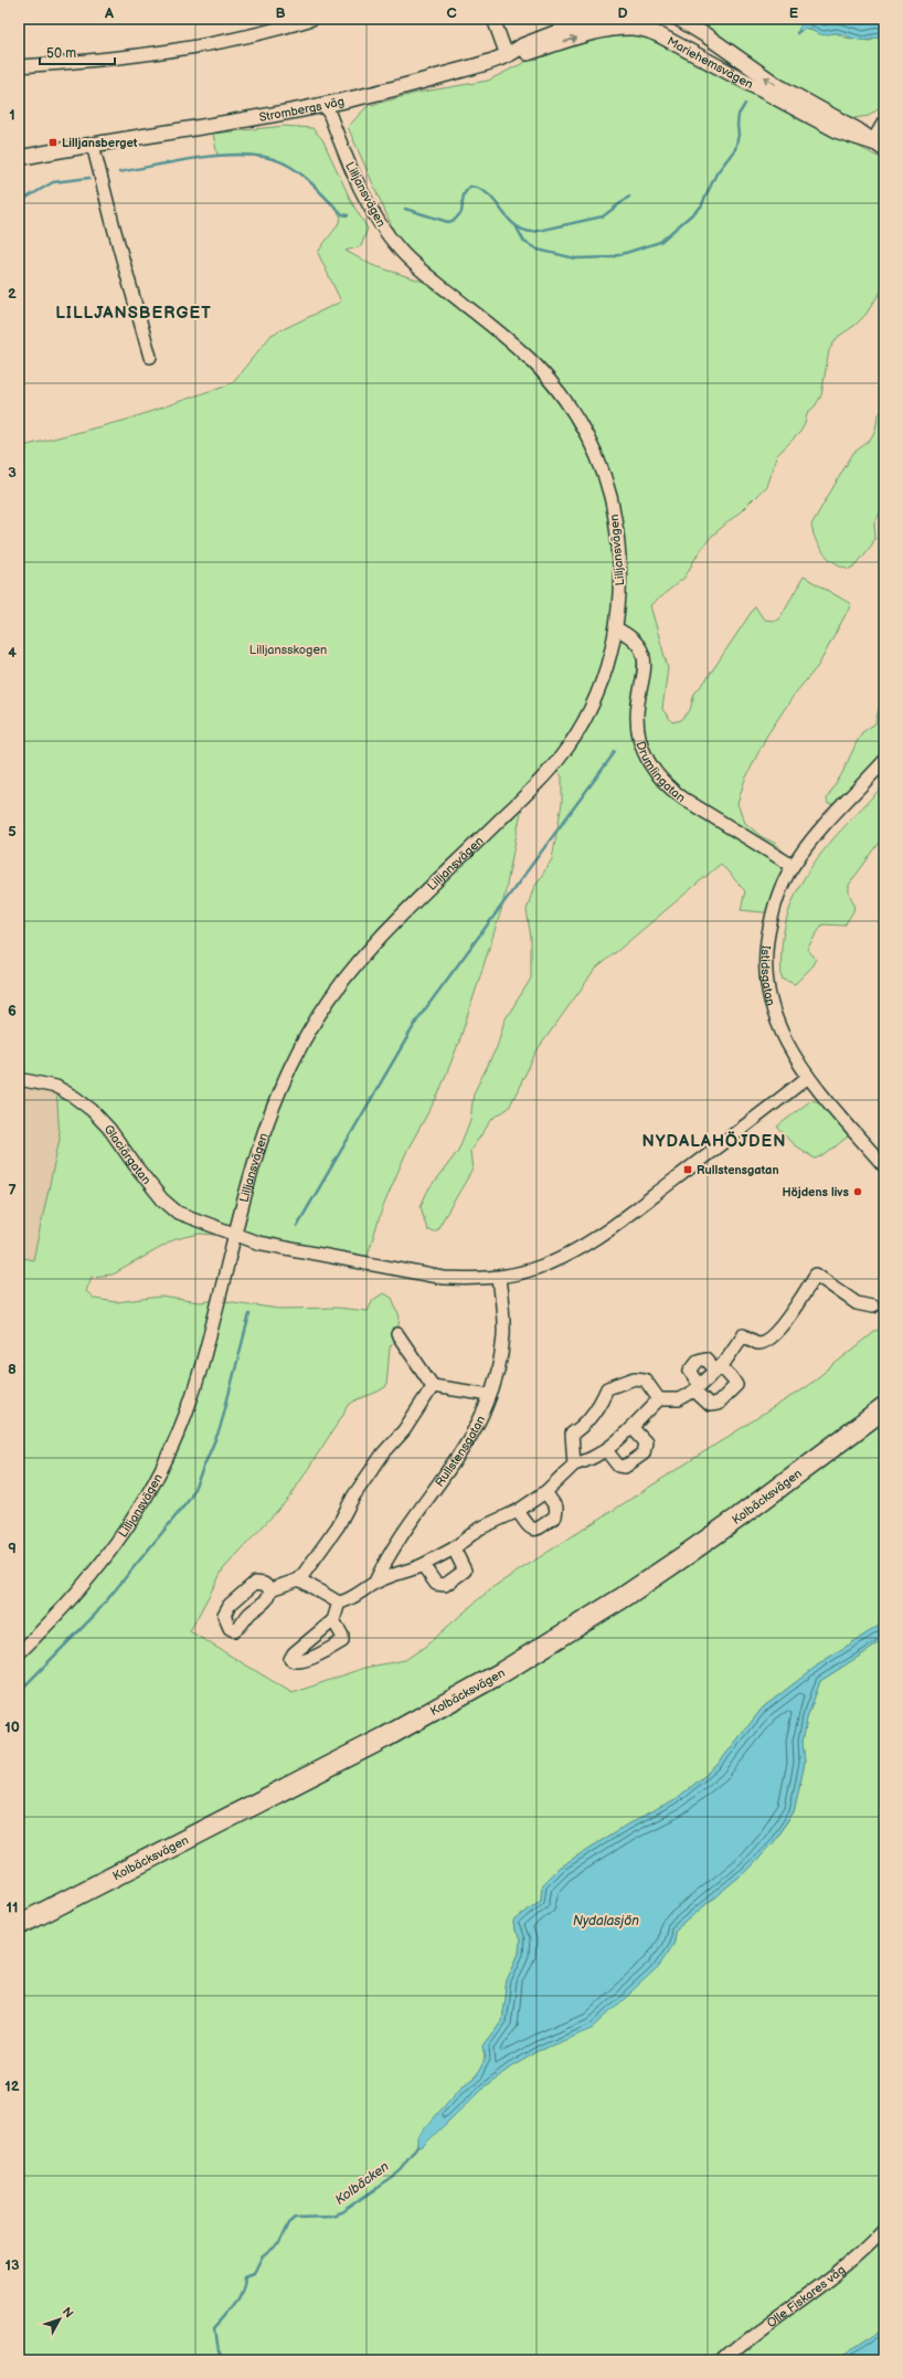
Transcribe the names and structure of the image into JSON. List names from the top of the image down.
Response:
{
  "streets": {
    "highway": ["Kolbäcksvägen"],
    "street": [
      "Mariehemsvägen",
      "Strombergs väg",
      "Lilljansvägen",
      "Drumlingatan",
      "Istidsgatan",
      "Glaciärgatan",
      "Rullstensgatan",
      "Olle Fiskares väg"
    ]
  },
  "crossings": [
    ["Mariehemsvägen", "Strombergs väg"],
    ["Strombergs väg", "Lilljansvägen"],
    ["Lilljansvägen", "Drumlingatan"],
    ["Lilljansvägen", "Glaciärgatan"],
    ["Drumlingatan", "Istidsgatan"]
  ],
  "districts": ["LILLJANSBERGET", "NYDALAHÖJDEN"],
  "water": ["Nydalasjön", "Kolbäcken"],
  "parks": ["Lilljansskogen"],
  "places": {
    "transit": ["Lilljansberget", "Rullstensgatan"],
    "other": ["Höjdens livs"]
  },
  "scale_bar": "50 m",
  "north": "top right",
  "grid": {
    "columns": [
      "A",
      "B",
      "C",
      "D",
      "E"
    ],
    "rows": [
      "1",
      "2",
      "3",
      "4",
      "5",
      "6",
      "7",
      "8",
      "9",
      "10",
      "11",
      "12",
      "13"
    ]
  }
}
